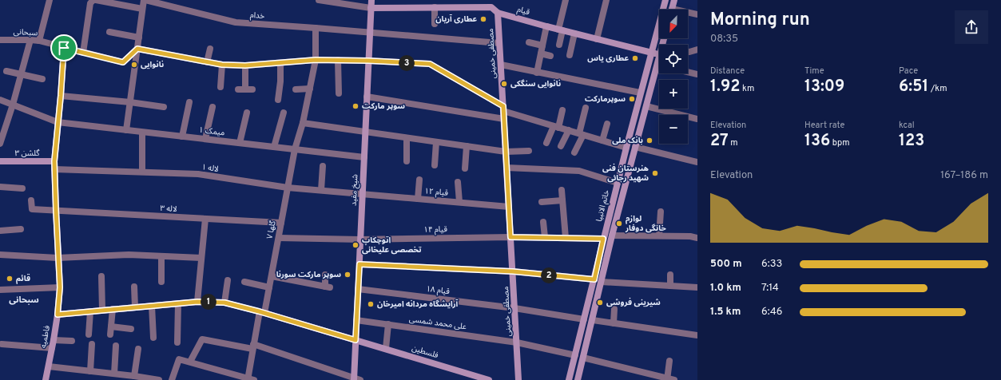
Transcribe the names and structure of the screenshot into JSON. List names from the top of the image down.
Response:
{
  "streets": {
    "street": [
      "قیام",
      "خدام",
      "سبحانی",
      "مصطفی خمینی",
      "میمک ۱",
      "گلشن ۳",
      "لاله ۱",
      "شیخ مفید",
      "قیام ۱۲",
      "خاتم الانبیا",
      "لاله ۳",
      "گلها ۷",
      "قیام ۱۴",
      "قیام ۱۸",
      "علی محمد شمسی",
      "فاطمیه",
      "فلسطین"
    ]
  },
  "crossings": [
    ["قیام", "مصطفی خمینی"],
    ["قیام", "شیخ مفید"],
    ["قیام", "خاتم الانبیا"],
    ["خدام", "مصطفی خمینی"],
    ["خدام", "شیخ مفید"],
    ["خدام", "گلها ۷"],
    ["سبحانی", "فاطمیه"],
    ["مصطفی خمینی", "قیام ۱۲"],
    ["مصطفی خمینی", "قیام ۱۴"],
    ["مصطفی خمینی", "قیام ۱۸"],
    ["مصطفی خمینی", "علی محمد شمسی"],
    ["میمک ۱", "شیخ مفید"],
    ["میمک ۱", "گلها ۷"],
    ["میمک ۱", "فاطمیه"],
    ["گلشن ۳", "فاطمیه"],
    ["لاله ۱", "شیخ مفید"],
    ["لاله ۱", "قیام ۱۲"],
    ["لاله ۱", "گلها ۷"],
    ["لاله ۱", "فاطمیه"],
    ["شیخ مفید", "قیام ۱۲"],
    ["شیخ مفید", "قیام ۱۴"],
    ["شیخ مفید", "قیام ۱۸"],
    ["شیخ مفید", "علی محمد شمسی"],
    ["شیخ مفید", "فلسطین"],
    ["خاتم الانبیا", "قیام ۱۴"],
    ["خاتم الانبیا", "قیام ۱۸"],
    ["خاتم الانبیا", "علی محمد شمسی"],
    ["لاله ۳", "گلها ۷"],
    ["لاله ۳", "فاطمیه"],
    ["گلها ۷", "قیام ۱۴"],
    ["گلها ۷", "فلسطین"],
    ["فاطمیه", "فلسطین"]
  ],
  "districts": ["سبحانی"],
  "places": [
    "عطاری آریان",
    "عطاری یاس",
    "نانوایی",
    "نانوایی سنگکی",
    "سوپرمارکت",
    "سوپر مارکت",
    "بانک ملی",
    "هنرستان فنی شهید رجائی",
    "لوازم خانگی دوفار",
    "اتوچکاپ تخصصی علیخانی",
    "سوپر مارکت سورنا",
    "قائم",
    "شیرینی فروشی",
    "آرایشگاه مردانه امیرخان"
  ],
  "north": "bottom left",
  "page": {
    "heading": ["Morning run", "08:35"],
    "map_buttons": ["+", "−"],
    "stats": [
      ["Distance", "1.92 km"],
      ["Time", "13:09"],
      ["Pace", "6:51 /km"],
      ["Elevation", "27 m"],
      ["Heart rate", "136 bpm"],
      ["kcal", "123"]
    ],
    "pins": ["3", "2", "1"],
    "chart": ["Elevation", "167–186 m"],
    "list": [
      {
        "name": "500 m",
        "note": "6:33"
      },
      {
        "name": "1.0 km",
        "note": "7:14"
      },
      {
        "name": "1.5 km",
        "note": "6:46"
      }
    ]
  }
}
